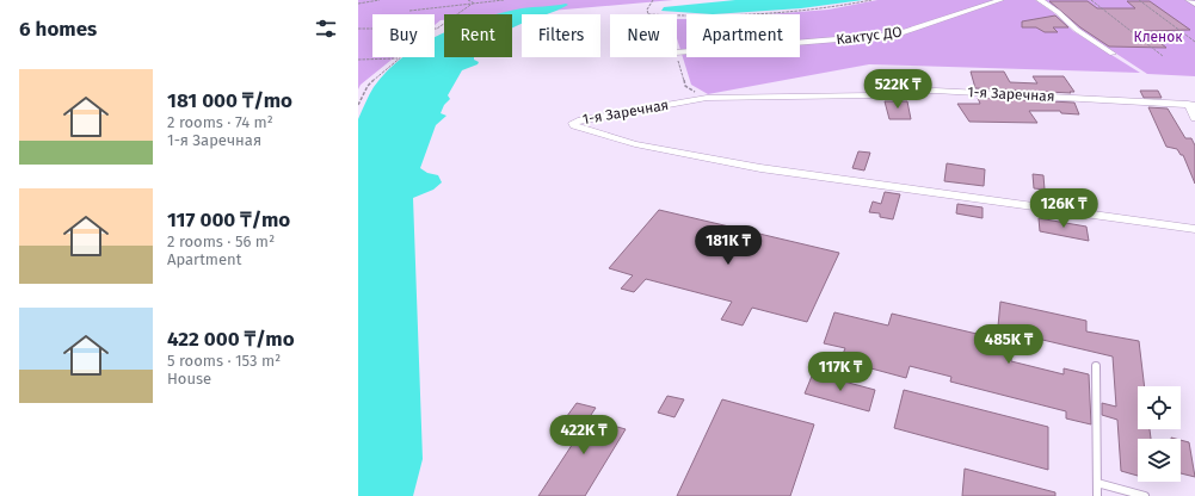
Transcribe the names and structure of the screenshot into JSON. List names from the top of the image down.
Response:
{
  "streets": {
    "street": ["Кактус ДО", "1-я Заречная"]
  },
  "parks": ["Кленок"],
  "page": {
    "heading": "6 homes",
    "chip": [
      "Buy",
      "Rent",
      "Filters",
      "New",
      "Apartment"
    ],
    "list": [
      {
        "name": "181 000 ₸/mo",
        "note": "2 rooms · 74 m² · 1-я Заречная"
      },
      {
        "name": "117 000 ₸/mo",
        "note": "2 rooms · 56 m² · Apartment"
      },
      {
        "name": "422 000 ₸/mo",
        "note": "5 rooms · 153 m² · House"
      }
    ],
    "price": [
      "522K ₸",
      "126K ₸",
      "181K ₸",
      "485K ₸",
      "117K ₸",
      "422K ₸"
    ]
  }
}
